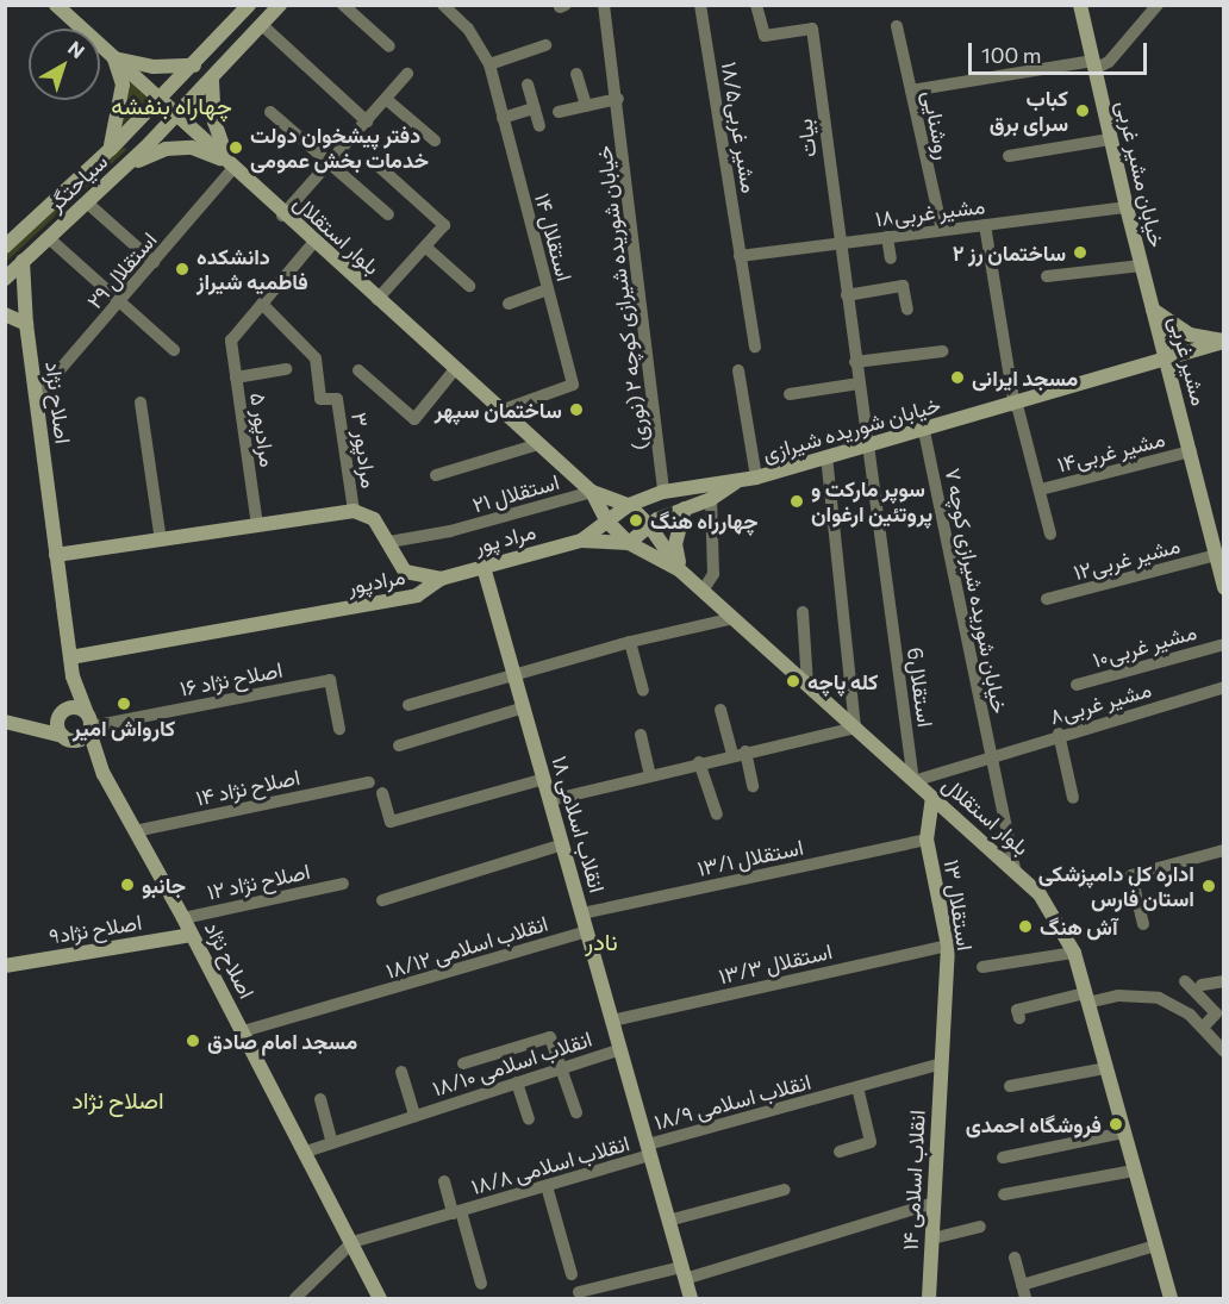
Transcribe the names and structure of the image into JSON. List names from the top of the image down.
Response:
{
  "streets": {
    "main road": [
      "خیابان مشیر غربی",
      "سیاحتگر",
      "بلوار استقلال",
      "مشیر غربی",
      "اصلاح نژاد",
      "خیابان شوریده شیرازی",
      "مراد پور",
      "مرادپور",
      "۱۸ انقلاب اسلامی",
      "۱۳ استقلال",
      "اصلاح نژاد۹",
      "۱۴ انقلاب اسلامی"
    ],
    "street": [
      "روشنایی",
      "مشیر غربی۱۸/۵",
      "بیات",
      "مشیر غربی۱۸",
      "استقلال ۱۴",
      "۲۹ استقلال",
      "خیابان شوریده شیرازی کوچه ۲ (نوری)",
      "۵ مرادپور",
      "۳ مرادپور",
      "مشیر غربی۱۴",
      "۲۱ استقلال",
      "مشیر غربی۱۲",
      "خیابان شوریده شیرازی کوچه ۷",
      "۱۰مشیر غربی",
      "۱۶ اصلاح نژاد",
      "استقلال6",
      "مشیر غربی۸",
      "۱۴ اصلاح نژاد",
      "۱۳/۱ استقلال",
      "۱۲ اصلاح نژاد",
      "۱۸/۱۲ انقلاب اسلامی",
      "۱۳/۳ استقلال",
      "۱۸/۱۰ انقلاب اسلامی",
      "۱۸/۹ انقلاب اسلامی",
      "۱۸/۸ انقلاب اسلامی"
    ]
  },
  "crossings": [
    ["روشنایی", "مشیر غربی۱۸"],
    ["مشیر غربی۱۸/۵", "مشیر غربی۱۸"],
    ["بیات", "مشیر غربی۱۸"],
    ["بیات", "خیابان شوریده شیرازی"],
    ["بیات", "استقلال6"],
    ["خیابان مشیر غربی", "مشیر غربی۱۸"],
    ["خیابان مشیر غربی", "مشیر غربی"],
    ["سیاحتگر", "بلوار استقلال"],
    ["سیاحتگر", "اصلاح نژاد"],
    ["بلوار استقلال", "استقلال ۱۴"],
    ["بلوار استقلال", "۲۹ استقلال"],
    ["بلوار استقلال", "خیابان شوریده شیرازی"],
    ["بلوار استقلال", "۲۱ استقلال"],
    ["بلوار استقلال", "مراد پور"],
    ["بلوار استقلال", "خیابان شوریده شیرازی کوچه ۷"],
    ["بلوار استقلال", "استقلال6"],
    ["بلوار استقلال", "مشیر غربی۸"],
    ["بلوار استقلال", "۱۳ استقلال"],
    ["۲۹ استقلال", "اصلاح نژاد"],
    ["خیابان شوریده شیرازی کوچه ۲ (نوری)", "خیابان شوریده شیرازی"],
    ["مشیر غربی", "خیابان شوریده شیرازی"],
    ["مشیر غربی", "مشیر غربی۱۴"],
    ["مشیر غربی", "مشیر غربی۱۲"],
    ["اصلاح نژاد", "مرادپور"],
    ["اصلاح نژاد", "۱۴ اصلاح نژاد"],
    ["اصلاح نژاد", "۱۲ اصلاح نژاد"],
    ["اصلاح نژاد", "اصلاح نژاد۹"],
    ["اصلاح نژاد", "۱۸/۱۲ انقلاب اسلامی"],
    ["اصلاح نژاد", "۱۸/۱۰ انقلاب اسلامی"],
    ["اصلاح نژاد", "۱۸/۸ انقلاب اسلامی"],
    ["خیابان شوریده شیرازی", "مراد پور"],
    ["خیابان شوریده شیرازی", "خیابان شوریده شیرازی کوچه ۷"],
    ["خیابان شوریده شیرازی", "استقلال6"],
    ["۵ مرادپور", "۳ مرادپور"],
    ["۳ مرادپور", "مرادپور"],
    ["۲۱ استقلال", "مرادپور"],
    ["مراد پور", "مرادپور"],
    ["مراد پور", "۱۸ انقلاب اسلامی"],
    ["خیابان شوریده شیرازی کوچه ۷", "مشیر غربی۸"],
    ["استقلال6", "مشیر غربی۸"],
    ["۱۸ انقلاب اسلامی", "۱۳/۱ استقلال"],
    ["۱۸ انقلاب اسلامی", "۱۸/۱۲ انقلاب اسلامی"],
    ["۱۸ انقلاب اسلامی", "۱۳/۳ استقلال"],
    ["۱۸ انقلاب اسلامی", "۱۸/۱۰ انقلاب اسلامی"],
    ["۱۸ انقلاب اسلامی", "۱۸/۹ انقلاب اسلامی"],
    ["۱۸ انقلاب اسلامی", "۱۸/۸ انقلاب اسلامی"],
    ["۱۳/۱ استقلال", "۱۳ استقلال"],
    ["۱۳ استقلال", "۱۳/۳ استقلال"],
    ["۱۳ استقلال", "۱۸/۹ انقلاب اسلامی"],
    ["۱۳ استقلال", "۱۴ انقلاب اسلامی"],
    ["۱۸/۹ انقلاب اسلامی", "۱۸/۸ انقلاب اسلامی"],
    ["۱۸/۹ انقلاب اسلامی", "۱۴ انقلاب اسلامی"]
  ],
  "districts": ["چهاراه بنفشه", "نادر", "اصلاح نژاد"],
  "places": [
    "کباب سرای برق",
    "دفتر پیشخوان دولت خدمات بخش عمومی",
    "ساختمان رز ۲",
    "دانشکده فاطمیه شیراز",
    "مسجد ایرانی",
    "ساختمان سپهر",
    "سوپر مارکت و پروتئین ارغوان",
    "چهارراه هنگ",
    "کله پاچه",
    "کارواش امیر",
    "جانبو",
    "اداره کل دامپزشکی استان فارس",
    "آش هنگ",
    "مسجد امام صادق",
    "فروشگاه احمدی"
  ],
  "scale_bar": "100 m",
  "north": "top right"
}
